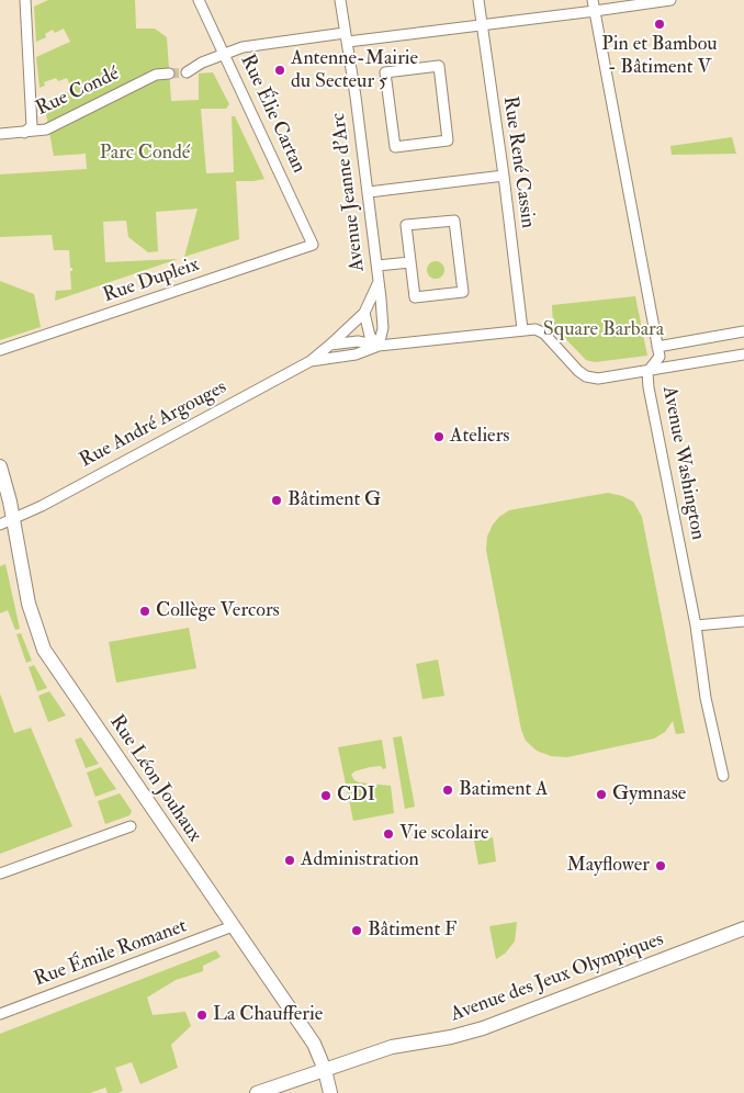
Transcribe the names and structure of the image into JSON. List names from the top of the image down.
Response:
{
  "streets": {
    "street": [
      "Rue Condé",
      "Rue Élie Cartan",
      "Rue René Cassin",
      "Avenue Jeanne d'Arc",
      "Rue Dupleix",
      "Rue André Argouges",
      "Avenue Washington",
      "Rue Léon Jouhaux",
      "Rue Émile Romanet",
      "Avenue des Jeux Olympiques"
    ]
  },
  "crossings": [
    ["Rue Élie Cartan", "Rue Dupleix"],
    ["Avenue Jeanne d'Arc", "Rue André Argouges"],
    ["Rue André Argouges", "Rue Léon Jouhaux"],
    ["Rue Léon Jouhaux", "Rue Émile Romanet"],
    ["Rue Léon Jouhaux", "Avenue des Jeux Olympiques"]
  ],
  "parks": ["Parc Condé", "Square Barbara"],
  "places": [
    "Pin et Bambou - Bâtiment V",
    "Antenne-Mairie du Secteur 5",
    "Ateliers",
    "Bâtiment G",
    "Collège Vercors",
    "Batiment A",
    "Gymnase",
    "CDI",
    "Vie scolaire",
    "Administration",
    "Mayflower",
    "Bâtiment F",
    "La Chaufferie"
  ]
}
